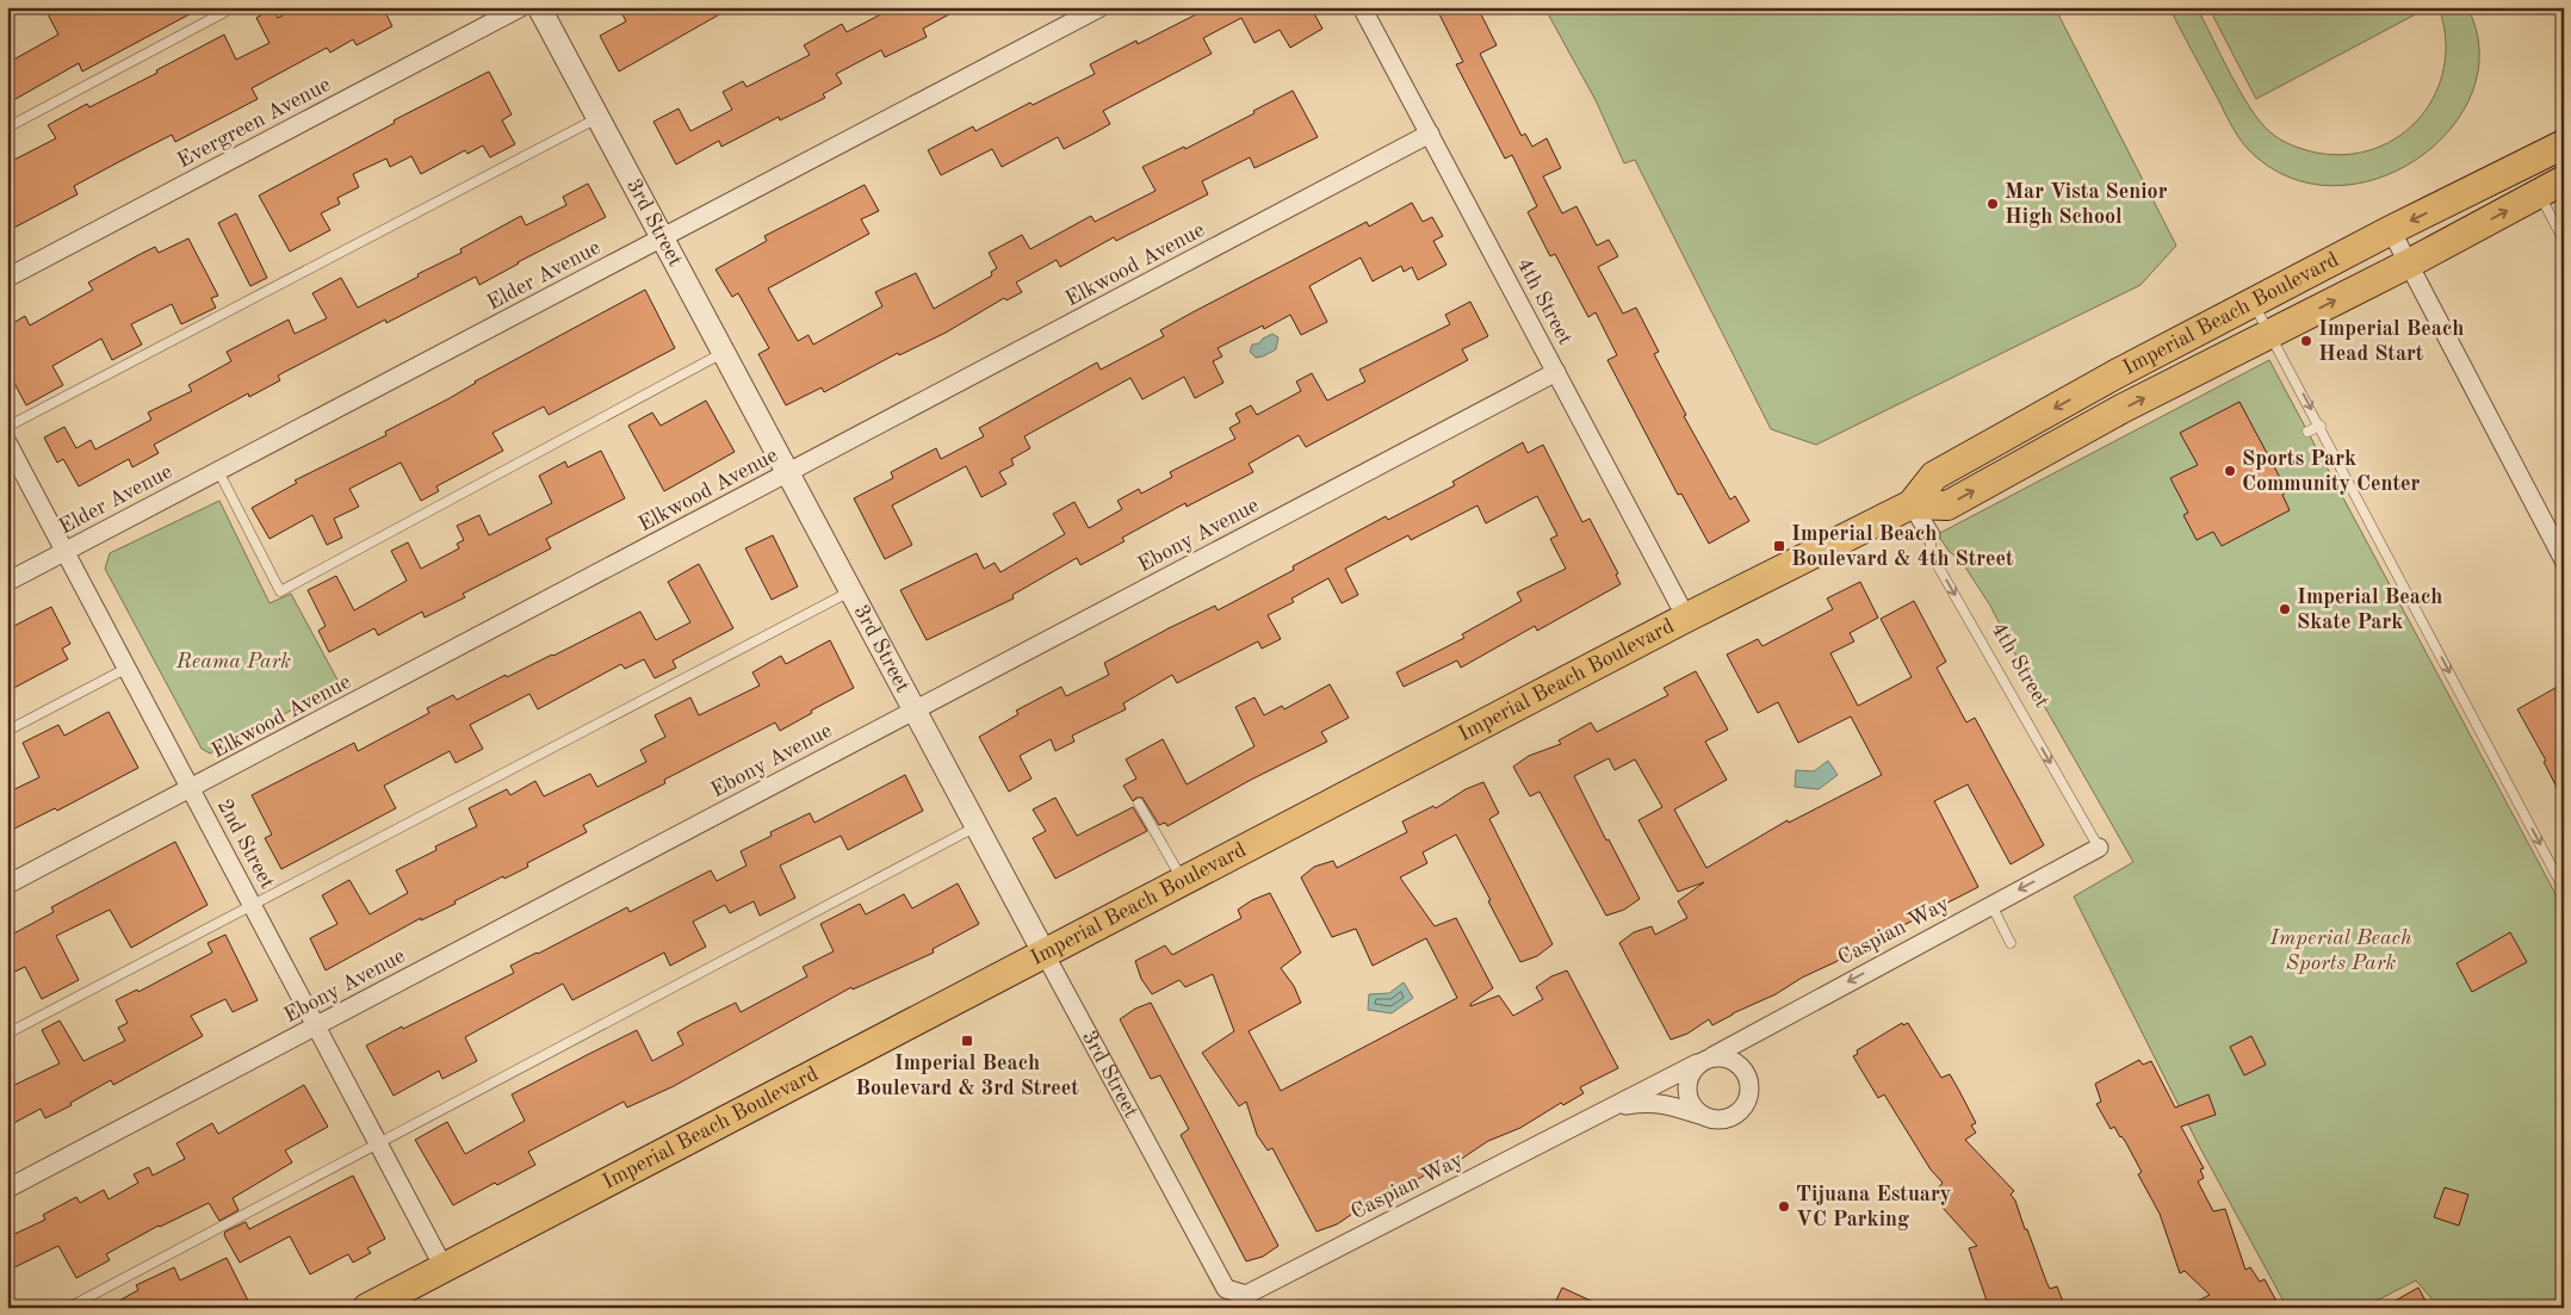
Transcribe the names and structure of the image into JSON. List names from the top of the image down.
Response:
{
  "streets": {
    "main road": ["Imperial Beach Boulevard"],
    "street": [
      "Evergreen Avenue",
      "3rd Street",
      "Elkwood Avenue",
      "Elder Avenue",
      "4th Street",
      "Ebony Avenue",
      "2nd Street",
      "Caspian Way"
    ]
  },
  "crossings": [
    ["3rd Street", "Elkwood Avenue"],
    ["3rd Street", "Elder Avenue"],
    ["3rd Street", "Imperial Beach Boulevard"],
    ["3rd Street", "Ebony Avenue"],
    ["3rd Street", "Caspian Way"],
    ["Elkwood Avenue", "4th Street"],
    ["Elkwood Avenue", "2nd Street"],
    ["Elder Avenue", "2nd Street"],
    ["4th Street", "Imperial Beach Boulevard"],
    ["4th Street", "Ebony Avenue"],
    ["4th Street", "Caspian Way"],
    ["Imperial Beach Boulevard", "2nd Street"],
    ["Ebony Avenue", "2nd Street"]
  ],
  "one_way": ["Caspian Way"],
  "parks": ["Reama Park", "Imperial Beach Sports Park"],
  "places": {
    "other": [
      "Mar Vista Senior High School",
      "Imperial Beach Head Start",
      "Sports Park Community Center",
      "Imperial Beach Skate Park",
      "Tijuana Estuary VC Parking"
    ],
    "transit": ["Imperial Beach Boulevard & 4th Street", "Imperial Beach Boulevard & 3rd Street"]
  }
}
